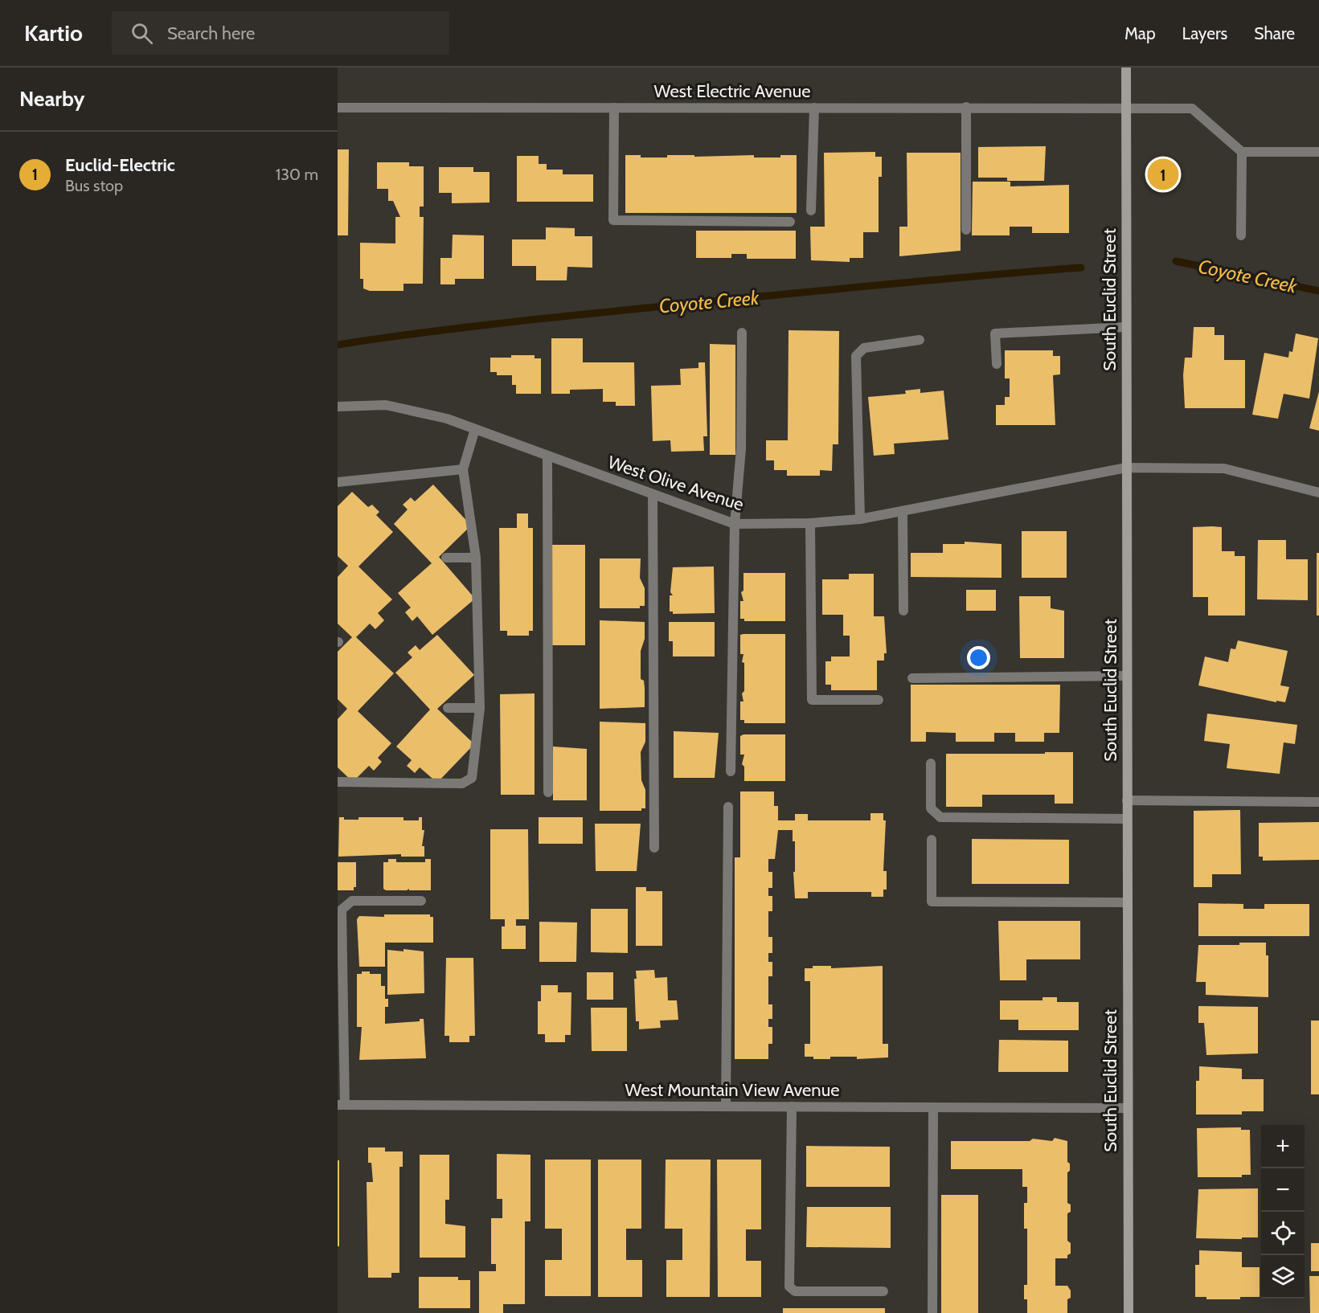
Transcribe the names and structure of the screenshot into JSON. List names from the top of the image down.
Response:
{
  "streets": {
    "main road": ["South Euclid Street"],
    "street": ["West Electric Avenue", "West Olive Avenue", "West Mountain View Avenue"]
  },
  "crossings": [
    ["West Electric Avenue", "South Euclid Street"],
    ["South Euclid Street", "West Olive Avenue"],
    ["South Euclid Street", "West Mountain View Avenue"]
  ],
  "water": ["Coyote Creek"],
  "page": {
    "header": "Kartio",
    "search": "Search here",
    "nav": ["Map", "Layers", "Share"],
    "heading": "Nearby",
    "list": [
      {
        "mark": "1",
        "name": "Euclid-Electric",
        "note": "Bus stop",
        "value": "130 m"
      }
    ],
    "pins": "1",
    "map_buttons": ["+", "−"]
  }
}
